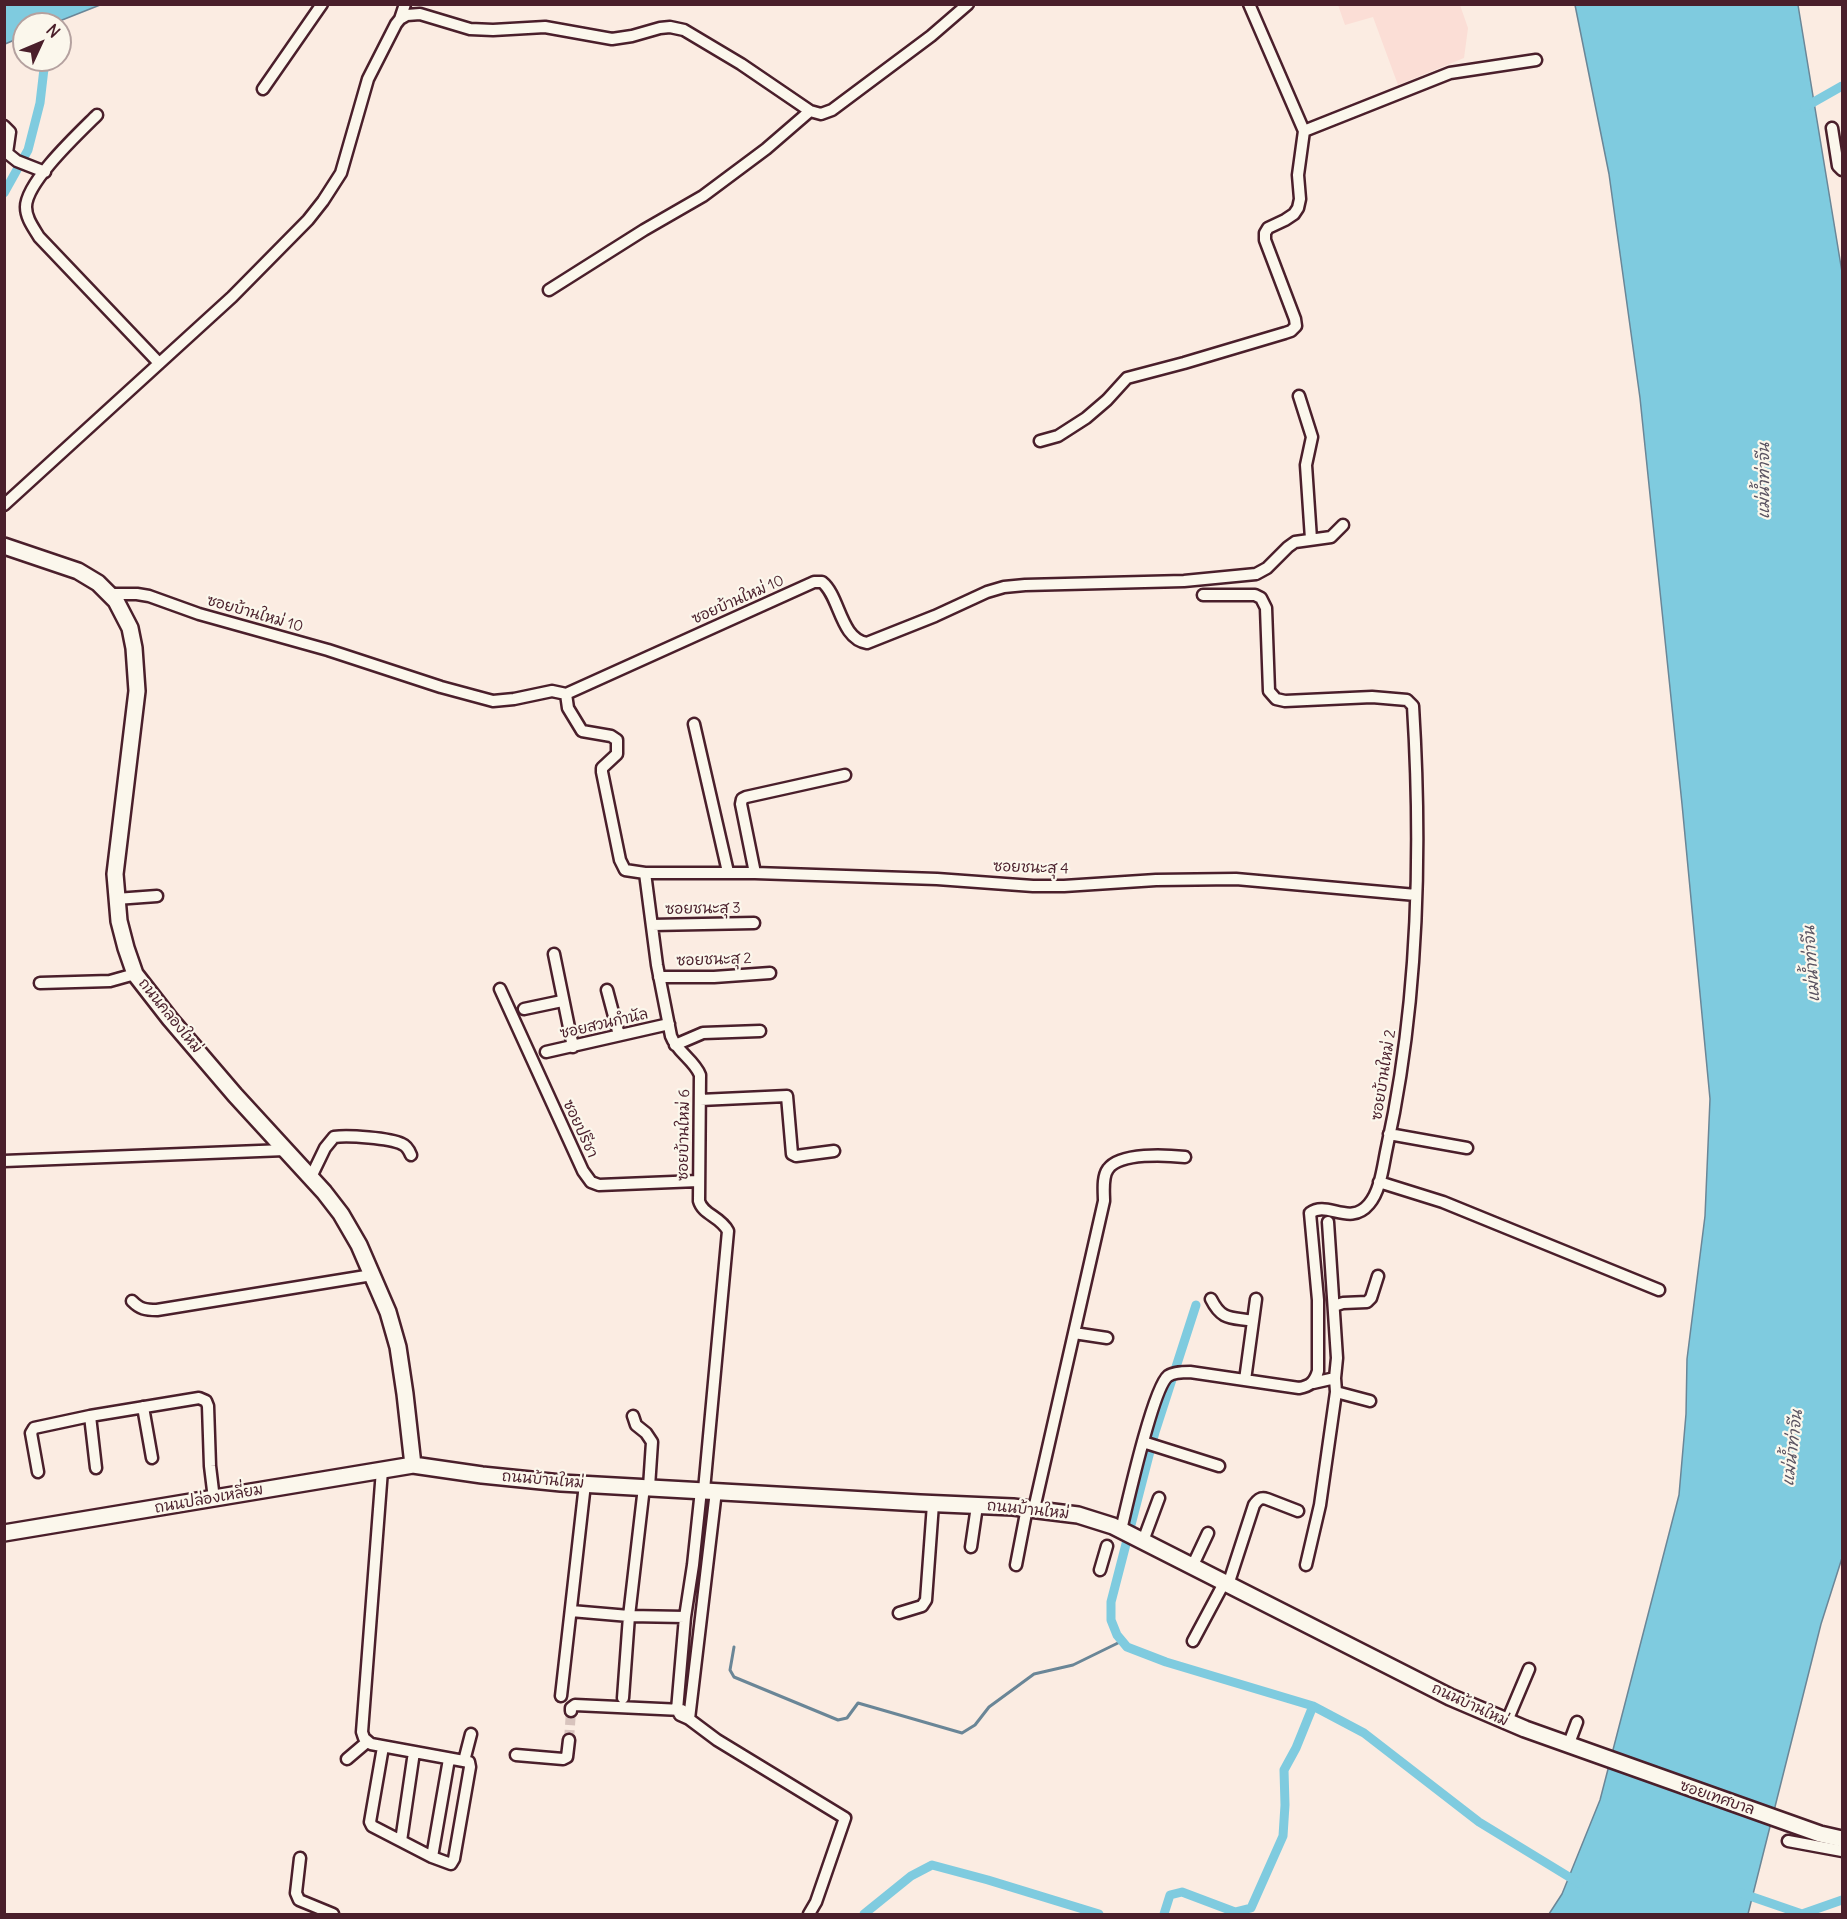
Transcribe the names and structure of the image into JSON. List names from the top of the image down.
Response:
{
  "streets": {
    "street": [
      "ซอยบ้านใหม่ 10",
      "ซอยชนะสุ 4",
      "ซอยชนะสุ 3",
      "ซอยชนะสุ 2",
      "ถนนคลองใหม่",
      "ซอยสวนกำนัล",
      "ซอยบ้านใหม่ 2",
      "ซอยปรีชา",
      "ซอยบ้านใหม่ 6",
      "ถนนบ้านใหม่",
      "ถนนปล่องเหลี่ยม",
      "ซอยเทศบาล"
    ]
  },
  "crossings": [
    ["ซอยบ้านใหม่ 10", "ถนนคลองใหม่"],
    ["ซอยชนะสุ 4", "ซอยบ้านใหม่ 2"],
    ["ซอยชนะสุ 4", "ซอยบ้านใหม่ 6"],
    ["ซอยชนะสุ 3", "ซอยบ้านใหม่ 6"],
    ["ซอยชนะสุ 2", "ซอยบ้านใหม่ 6"],
    ["ถนนคลองใหม่", "ถนนบ้านใหม่"],
    ["ถนนคลองใหม่", "ถนนปล่องเหลี่ยม"],
    ["ซอยสวนกำนัล", "ซอยบ้านใหม่ 6"],
    ["ซอยปรีชา", "ซอยบ้านใหม่ 6"],
    ["ซอยบ้านใหม่ 6", "ถนนบ้านใหม่"],
    ["ถนนบ้านใหม่", "ถนนปล่องเหลี่ยม"],
    ["ถนนบ้านใหม่", "ซอยเทศบาล"]
  ],
  "water": ["แม่น้ำท่าจีน"],
  "north": "top right"
}
